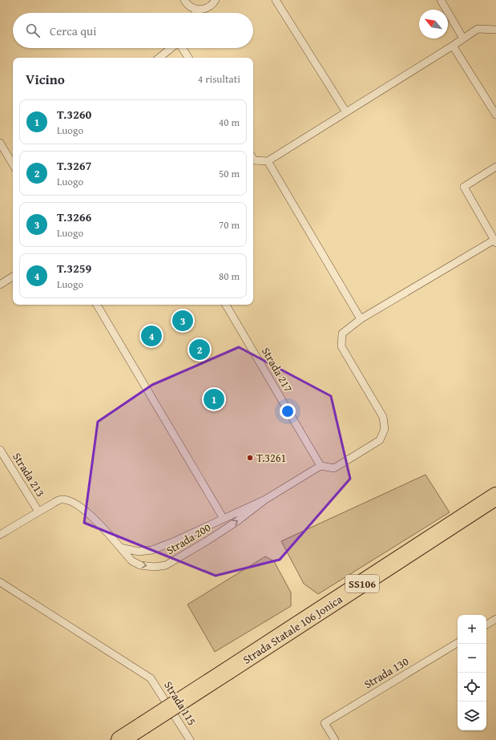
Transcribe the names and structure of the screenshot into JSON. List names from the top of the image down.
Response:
{
  "streets": {
    "main road": ["SS106", "Strada Statale 106 Jonica"],
    "lane": [
      "Strada 217",
      "Strada 213",
      "Strada 200",
      "Strada 130",
      "Strada 115"
    ]
  },
  "crossings": [
    ["Strada 217", "Strada 200"],
    ["Strada 213", "Strada 200"]
  ],
  "places": ["T.3261"],
  "north": "top left",
  "page": {
    "search": "Cerca qui",
    "heading": ["Vicino", "4 risultati"],
    "list": [
      {
        "mark": "1",
        "name": "T.3260",
        "note": "Luogo",
        "value": "40 m"
      },
      {
        "mark": "2",
        "name": "T.3267",
        "note": "Luogo",
        "value": "50 m"
      },
      {
        "mark": "3",
        "name": "T.3266",
        "note": "Luogo",
        "value": "70 m"
      },
      {
        "mark": "4",
        "name": "T.3259",
        "note": "Luogo",
        "value": "80 m"
      }
    ],
    "pins": [
      "3",
      "4",
      "2",
      "1"
    ],
    "map_buttons": ["+", "−"]
  }
}
